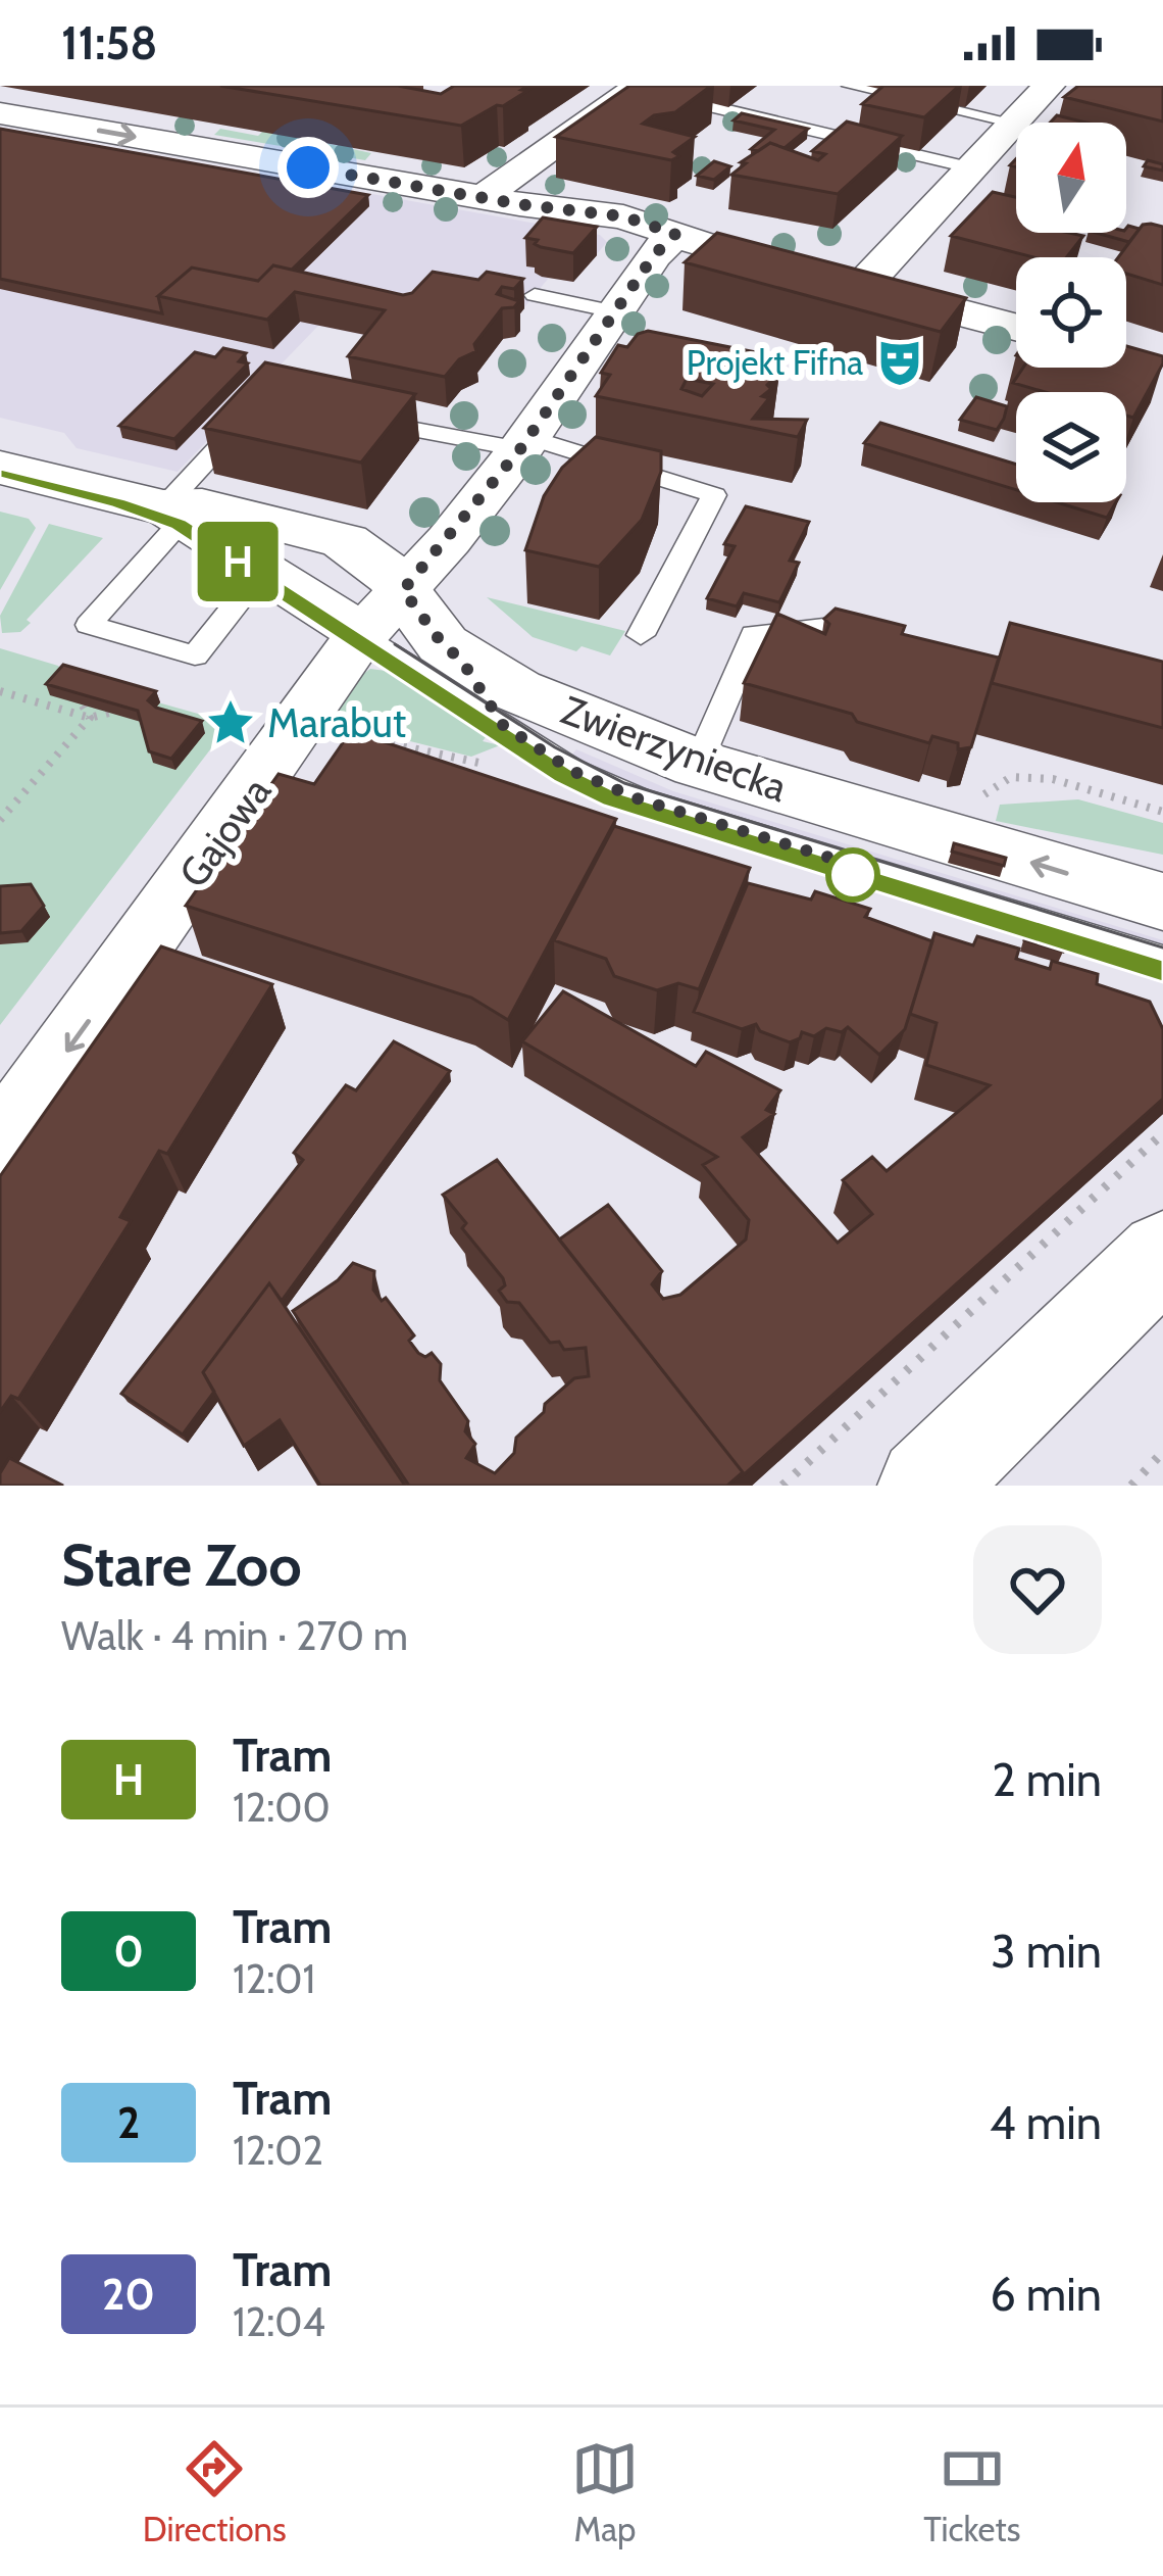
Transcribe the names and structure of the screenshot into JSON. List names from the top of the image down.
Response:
{
  "streets": {
    "street": ["Zwierzyniecka", "Gajowa"]
  },
  "crossings": [
    ["Zwierzyniecka", "Gajowa"]
  ],
  "one_way": ["Gajowa"],
  "places": {
    "theatre": ["Projekt Fifna"],
    "place": ["Marabut"]
  },
  "lines": ["tram line H"],
  "north": "top",
  "page": {
    "status": "11:58",
    "on_map": "H",
    "heading": ["Stare Zoo", "Walk · 4 min · 270 m"],
    "list": [
      {
        "mark": "H",
        "name": "Tram",
        "note": "12:00",
        "value": "2 min"
      },
      {
        "mark": "0",
        "name": "Tram",
        "note": "12:01",
        "value": "3 min"
      },
      {
        "mark": "2",
        "name": "Tram",
        "note": "12:02",
        "value": "4 min"
      },
      {
        "mark": "20",
        "name": "Tram",
        "note": "12:04",
        "value": "6 min"
      }
    ],
    "tabs": ["Directions", "Map", "Tickets"]
  }
}
